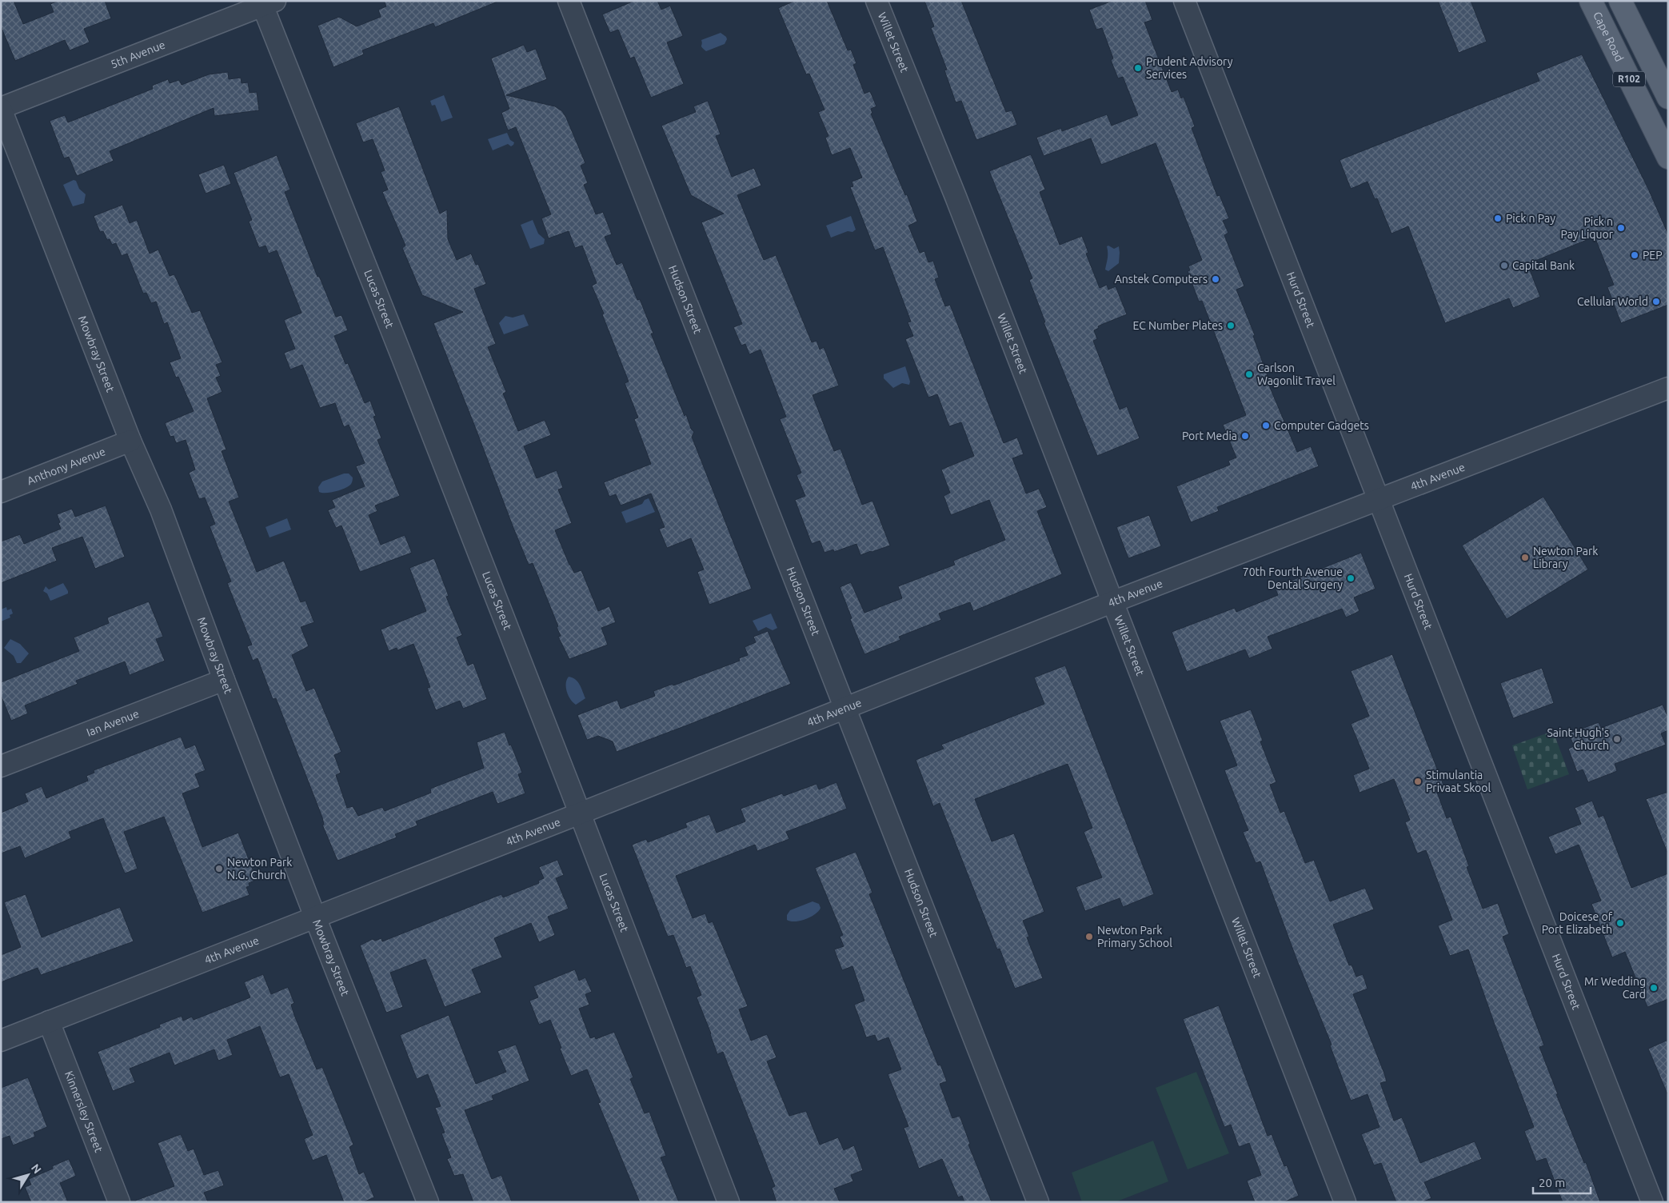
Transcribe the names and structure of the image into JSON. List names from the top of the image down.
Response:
{
  "streets": {
    "main road": ["Cape Road", "R102"],
    "street": [
      "Willet Street",
      "5th Avenue",
      "Lucas Street",
      "Hudson Street",
      "Hurd Street",
      "Mowbray Street",
      "Anthony Avenue",
      "4th Avenue",
      "Ian Avenue",
      "Kinnersley Street"
    ]
  },
  "crossings": [
    ["Willet Street", "4th Avenue"],
    ["5th Avenue", "Lucas Street"],
    ["5th Avenue", "Mowbray Street"],
    ["Lucas Street", "4th Avenue"],
    ["Hudson Street", "4th Avenue"],
    ["Hurd Street", "4th Avenue"],
    ["Mowbray Street", "Anthony Avenue"],
    ["Mowbray Street", "4th Avenue"],
    ["Mowbray Street", "Ian Avenue"],
    ["4th Avenue", "Kinnersley Street"]
  ],
  "places": [
    "Prudent Advisory Services",
    "Pick n Pay",
    "Pick n Pay Liquor",
    "PEP",
    "Capital Bank",
    "Anstek Computers",
    "Cellular World",
    "EC Number Plates",
    "Carlson Wagonlit Travel",
    "Computer Gadgets",
    "Port Media",
    "Newton Park Library",
    "70th Fourth Avenue Dental Surgery",
    "Saint Hugh's Church",
    "Stimulantia Privaat Skool",
    "Newton Park N.G. Church",
    "Doicese of Port Elizabeth",
    "Newton Park Primary School",
    "Mr Wedding Card"
  ],
  "scale_bar": "20 m",
  "north": "top right"
}
